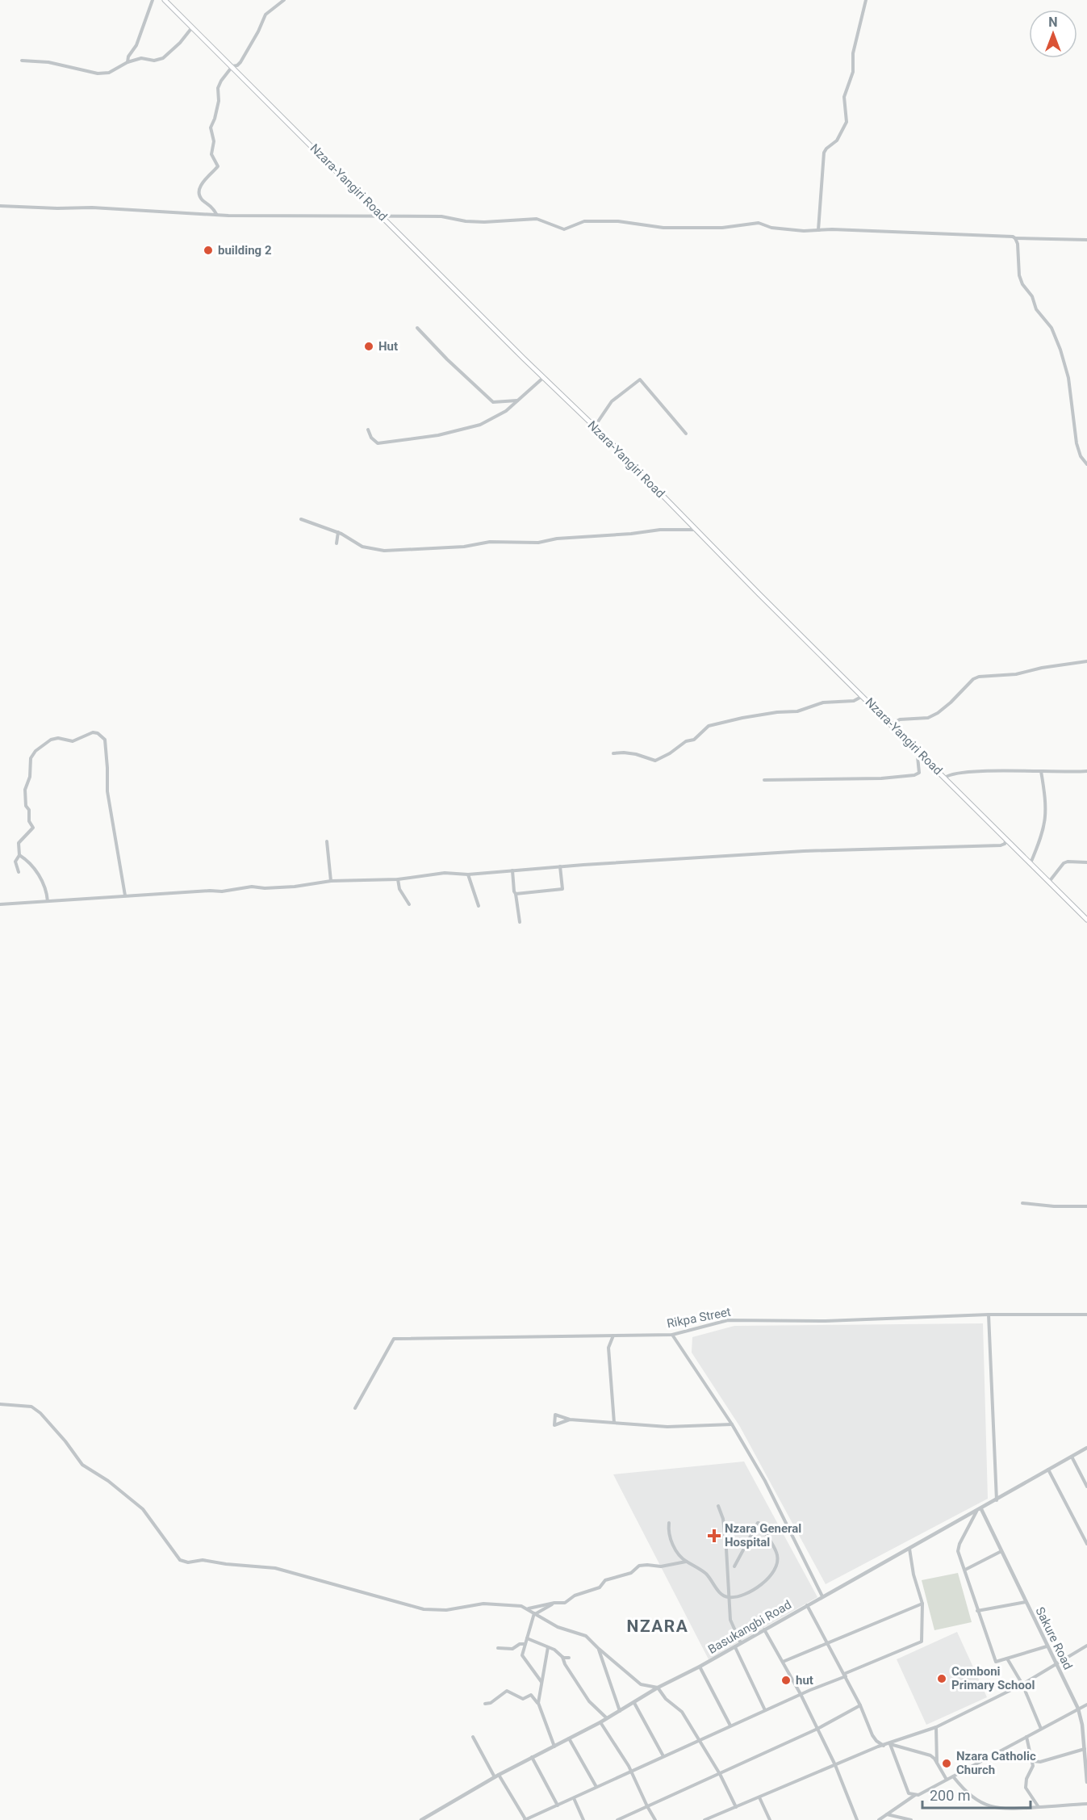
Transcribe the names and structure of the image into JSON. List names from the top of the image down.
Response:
{
  "streets": {
    "main road": ["Nzara-Yangiri Road"],
    "street": ["Rikpa Street", "Basukangbi Road", "Sakure Road"]
  },
  "crossings": [
    ["Basukangbi Road", "Sakure Road"]
  ],
  "districts": ["NZARA"],
  "places": {
    "other": [
      "building 2",
      "Hut",
      "Comboni Primary School",
      "hut",
      "Nzara Catholic Church"
    ],
    "health": ["Nzara General Hospital"]
  },
  "scale_bar": "200 m",
  "north": "top"
}
